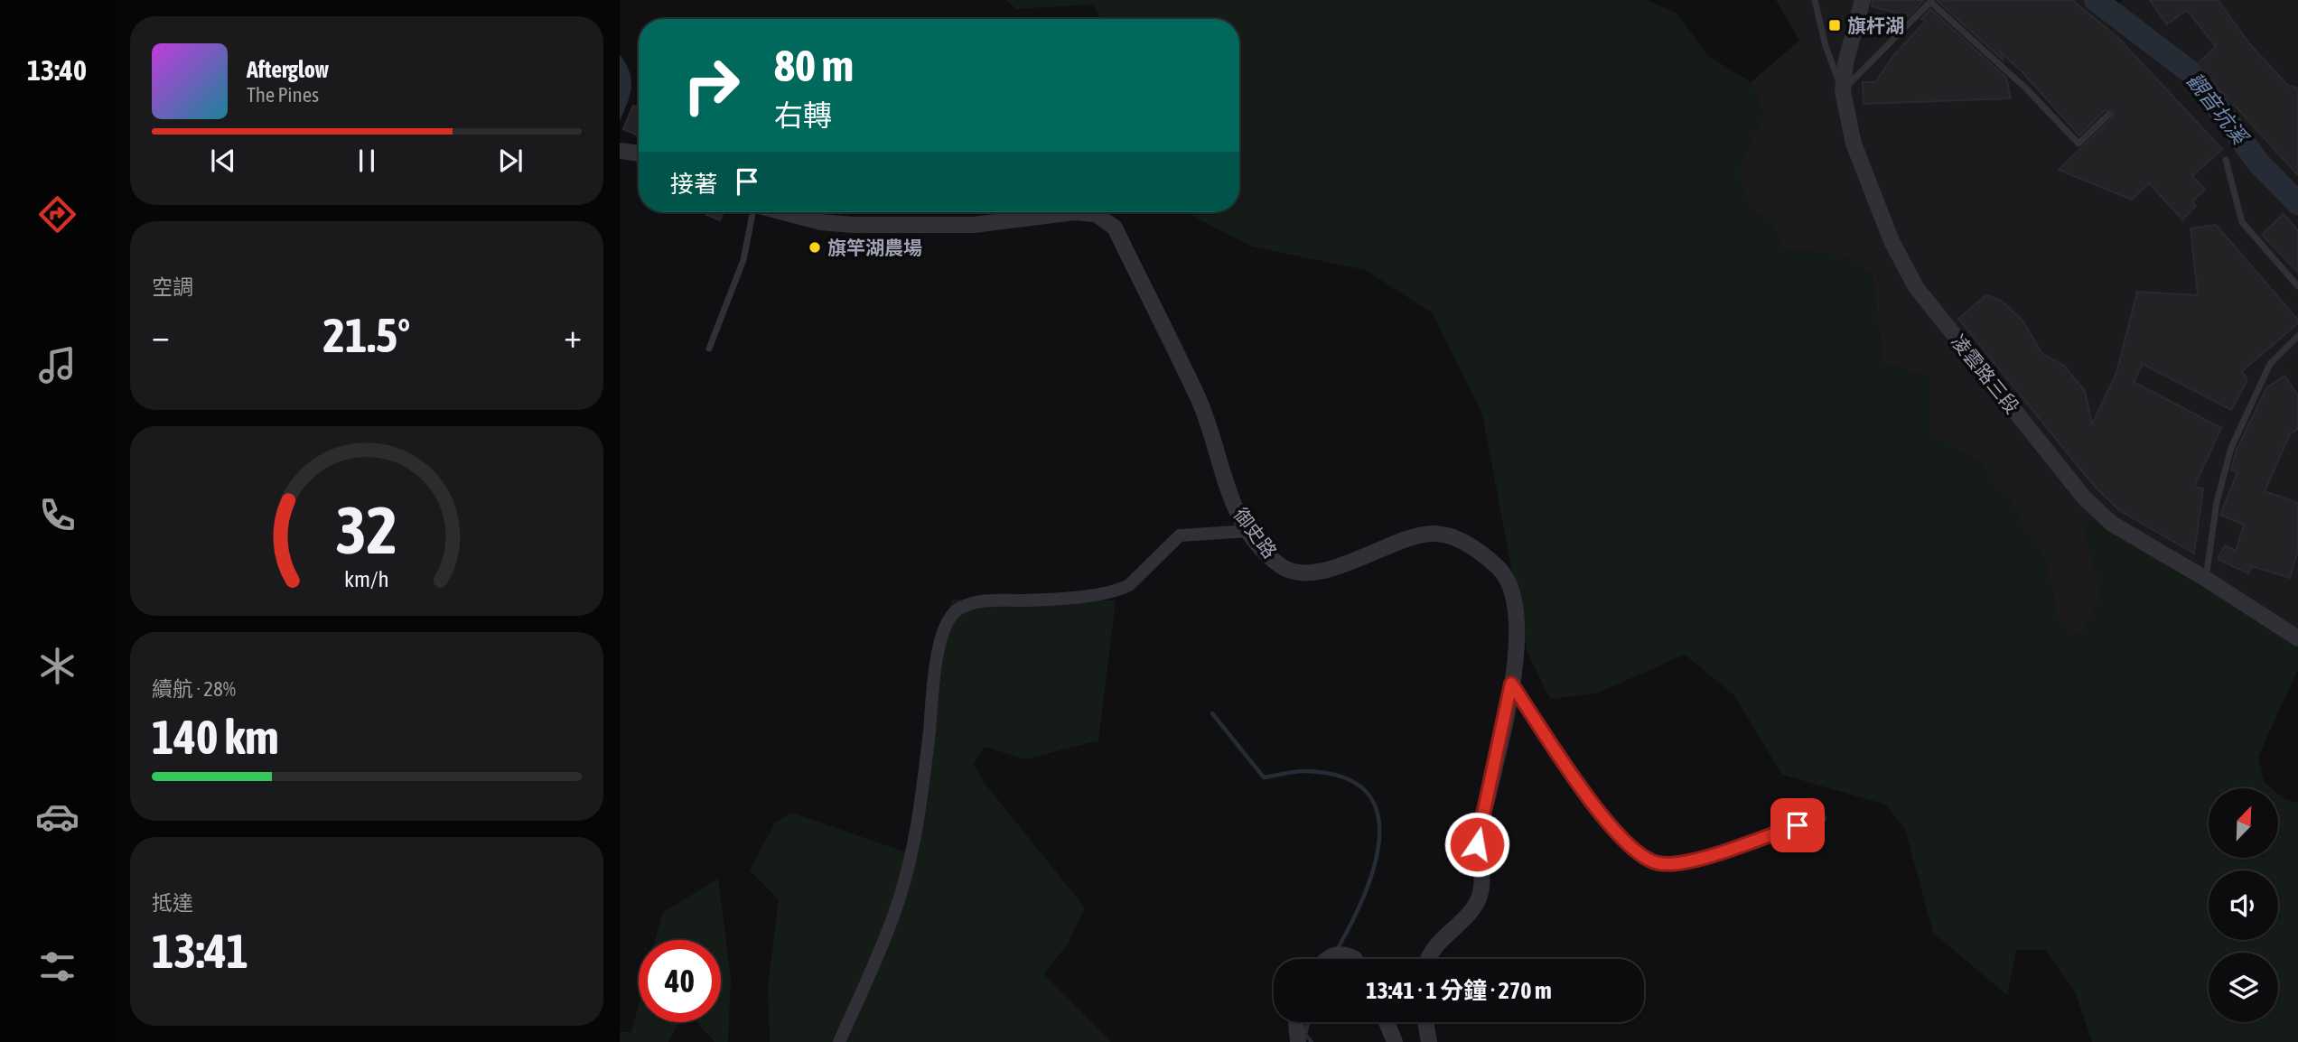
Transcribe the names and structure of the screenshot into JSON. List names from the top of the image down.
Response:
{
  "streets": {
    "street": ["凌雲路三段", "御史路"]
  },
  "water": ["觀音坑溪"],
  "places": {
    "transit": ["旗杆湖"],
    "other": ["旗竿湖農場"]
  },
  "north": "top right",
  "page": {
    "tabs": "13:40",
    "turn": ["80 m", "右轉"],
    "song": ["Afterglow", "The Pines"],
    "then": "接著",
    "tile": [
      "空調",
      ["續航 · 28%", "140 km"],
      ["抵達", "13:41"]
    ],
    "heat": ["−", "21.5°", "+"],
    "limit": "40",
    "trip": "13:41 · 1 分鐘 · 270 m",
    "gauge": ["32", "km/h"]
  }
}
